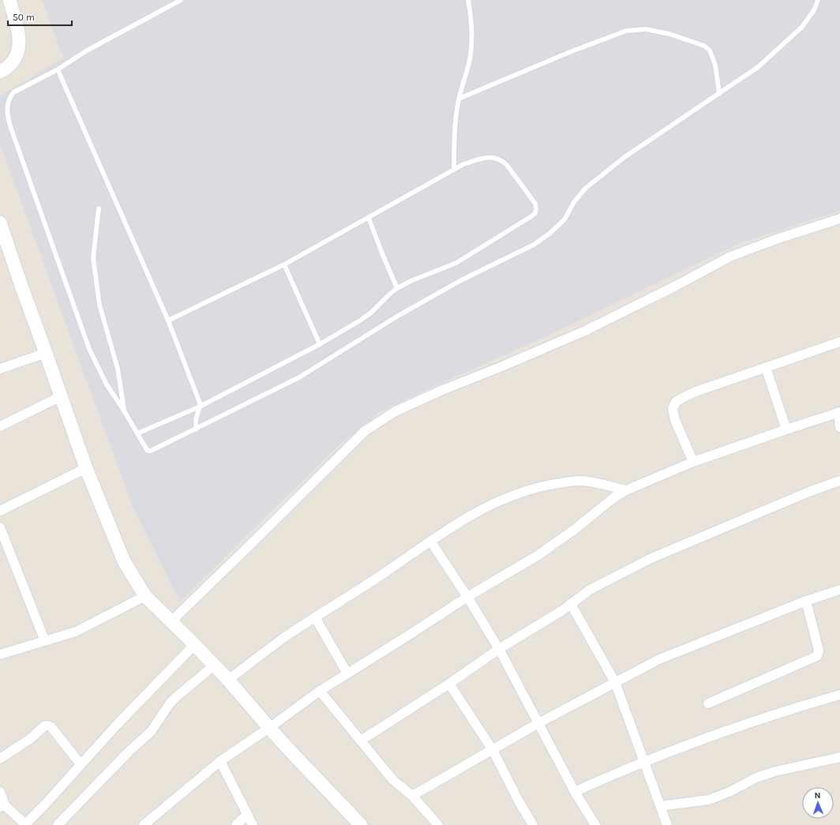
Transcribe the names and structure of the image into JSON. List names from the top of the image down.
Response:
{
  "scale_bar": "50 m",
  "north": "top"
}
